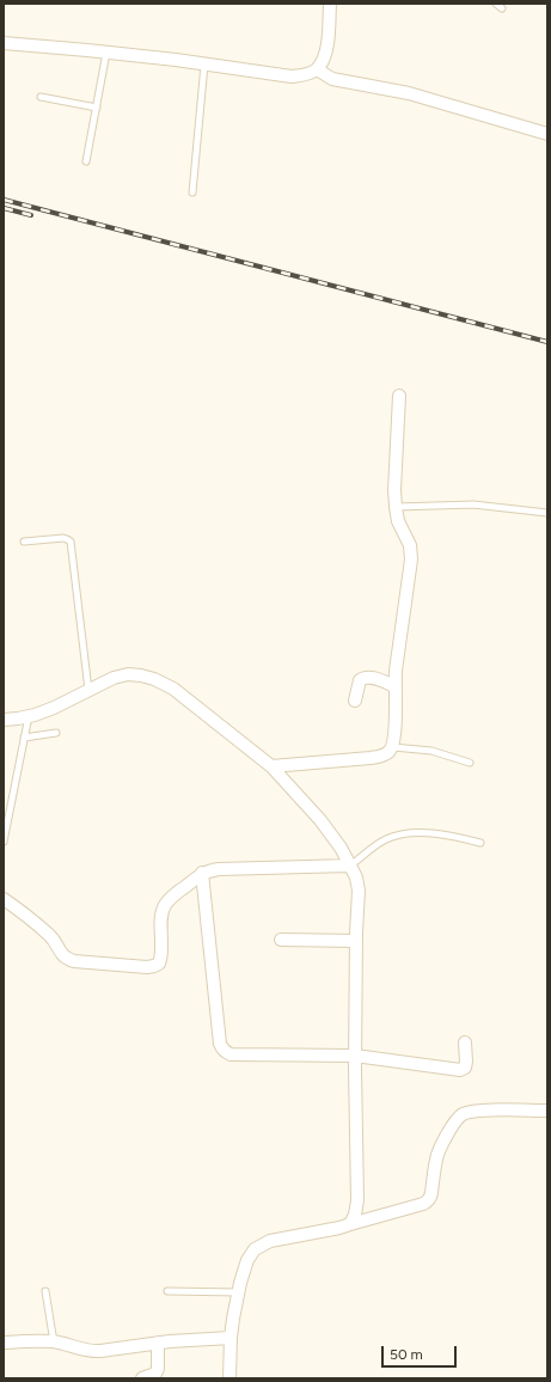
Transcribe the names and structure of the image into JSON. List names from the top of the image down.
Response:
{
  "scale_bar": "50 m"
}
